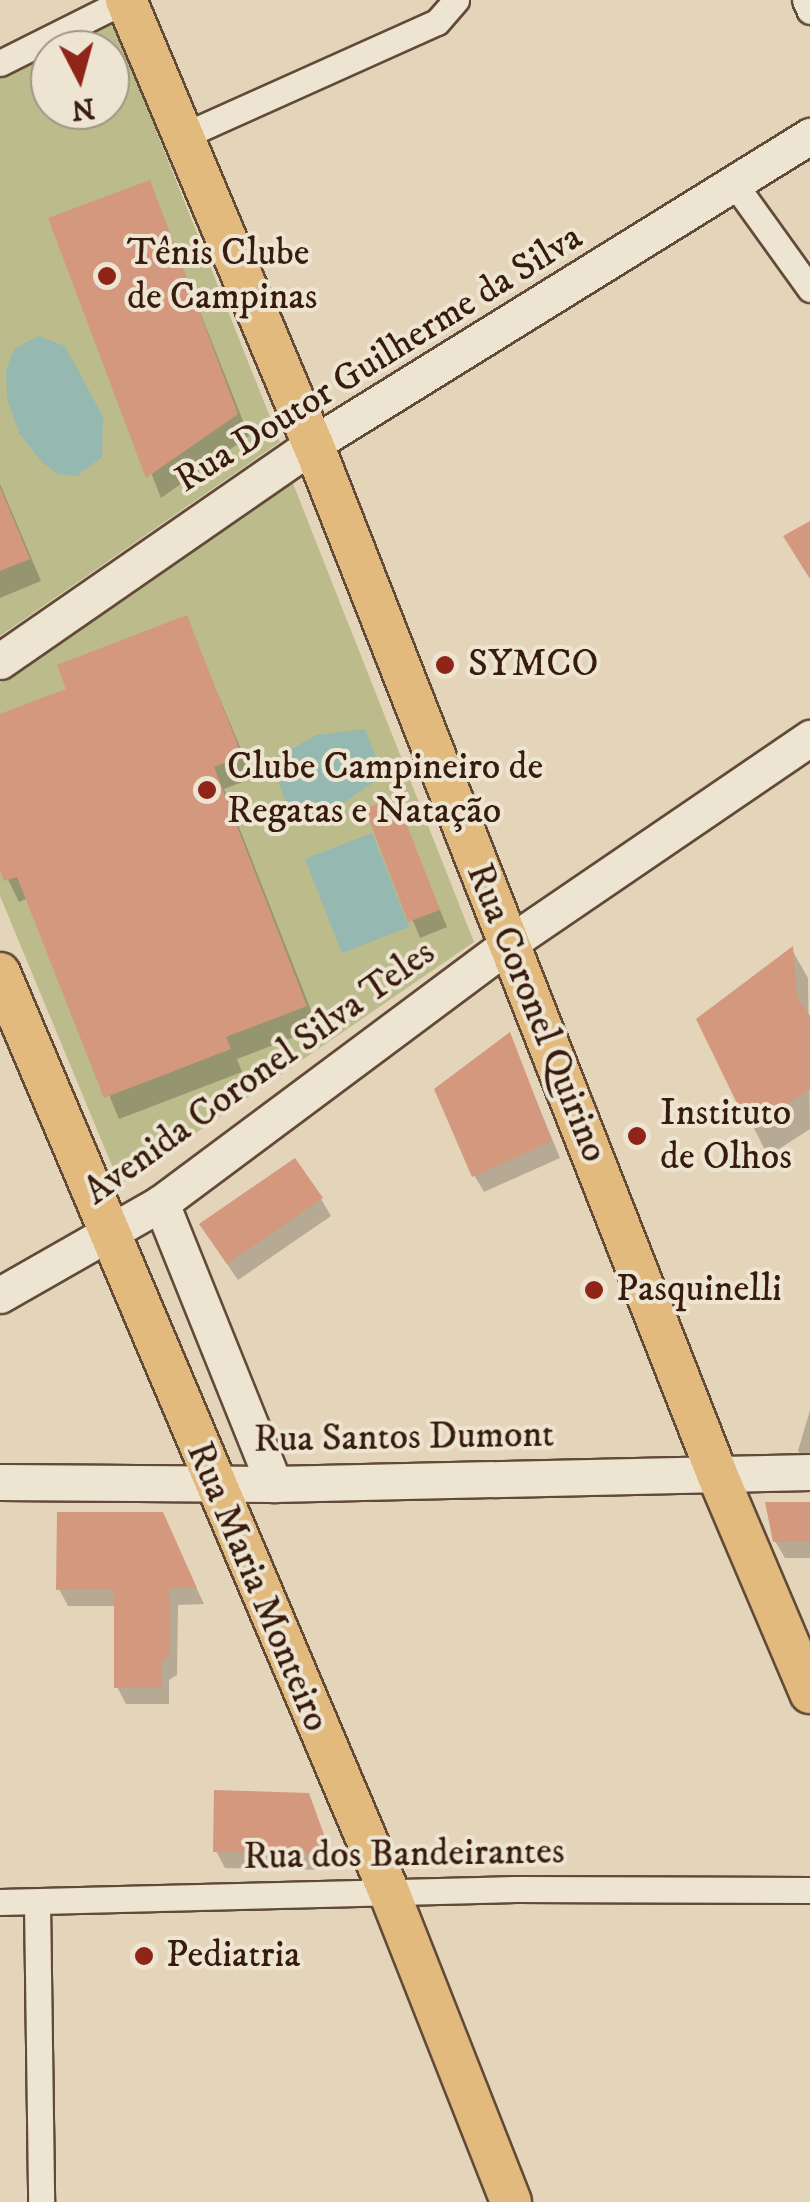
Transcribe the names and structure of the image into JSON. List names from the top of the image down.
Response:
{
  "streets": {
    "main road": [
      "Rua Doutor Guilherme da Silva",
      "Rua Coronel Quirino",
      "Avenida Coronel Silva Teles",
      "Rua Santos Dumont",
      "Rua Maria Monteiro"
    ],
    "street": ["Rua dos Bandeirantes"]
  },
  "crossings": [
    ["Rua Doutor Guilherme da Silva", "Rua Coronel Quirino"],
    ["Rua Coronel Quirino", "Avenida Coronel Silva Teles"],
    ["Rua Coronel Quirino", "Rua Santos Dumont"],
    ["Avenida Coronel Silva Teles", "Rua Maria Monteiro"],
    ["Rua Santos Dumont", "Rua Maria Monteiro"],
    ["Rua Maria Monteiro", "Rua dos Bandeirantes"]
  ],
  "places": [
    "Tênis Clube de Campinas",
    "SYMCO",
    "Clube Campineiro de Regatas e Natação",
    "Instituto de Olhos",
    "Pasquinelli",
    "Pediatria"
  ],
  "north": "bottom"
}
